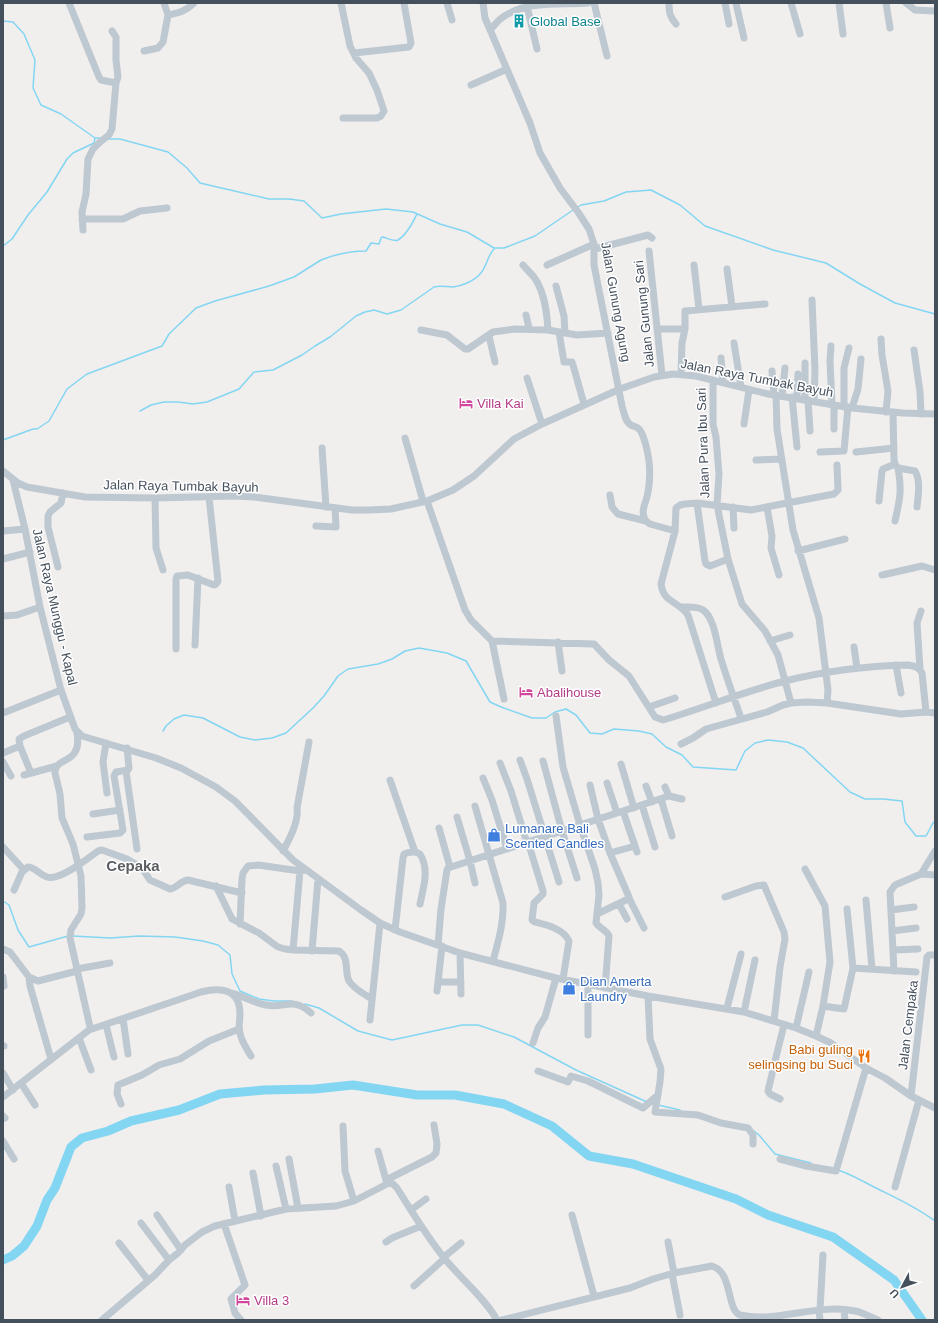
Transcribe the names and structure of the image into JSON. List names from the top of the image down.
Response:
{
  "streets": {
    "street": [
      "Jalan Gunung Agung",
      "Jalan Gunung Sari",
      "Jalan Raya Tumbak Bayuh",
      "Jalan Pura Ibu Sari",
      "Jalan Raya Munggu - Kapal",
      "Jalan Cempaka"
    ]
  },
  "crossings": [
    ["Jalan Gunung Agung", "Jalan Raya Tumbak Bayuh"],
    ["Jalan Gunung Sari", "Jalan Raya Tumbak Bayuh"],
    ["Jalan Raya Tumbak Bayuh", "Jalan Pura Ibu Sari"],
    ["Jalan Raya Tumbak Bayuh", "Jalan Raya Munggu - Kapal"]
  ],
  "districts": ["Cepaka"],
  "places": {
    "building": ["Global Base"],
    "hotel": ["Villa Kai", "Abalihouse", "Villa 3"],
    "shop": ["Lumanare Bali Scented Candles", "Dian Amerta Laundry"],
    "restaurant": ["Babi guling selingsing bu Suci"]
  },
  "north": "bottom left"
}
